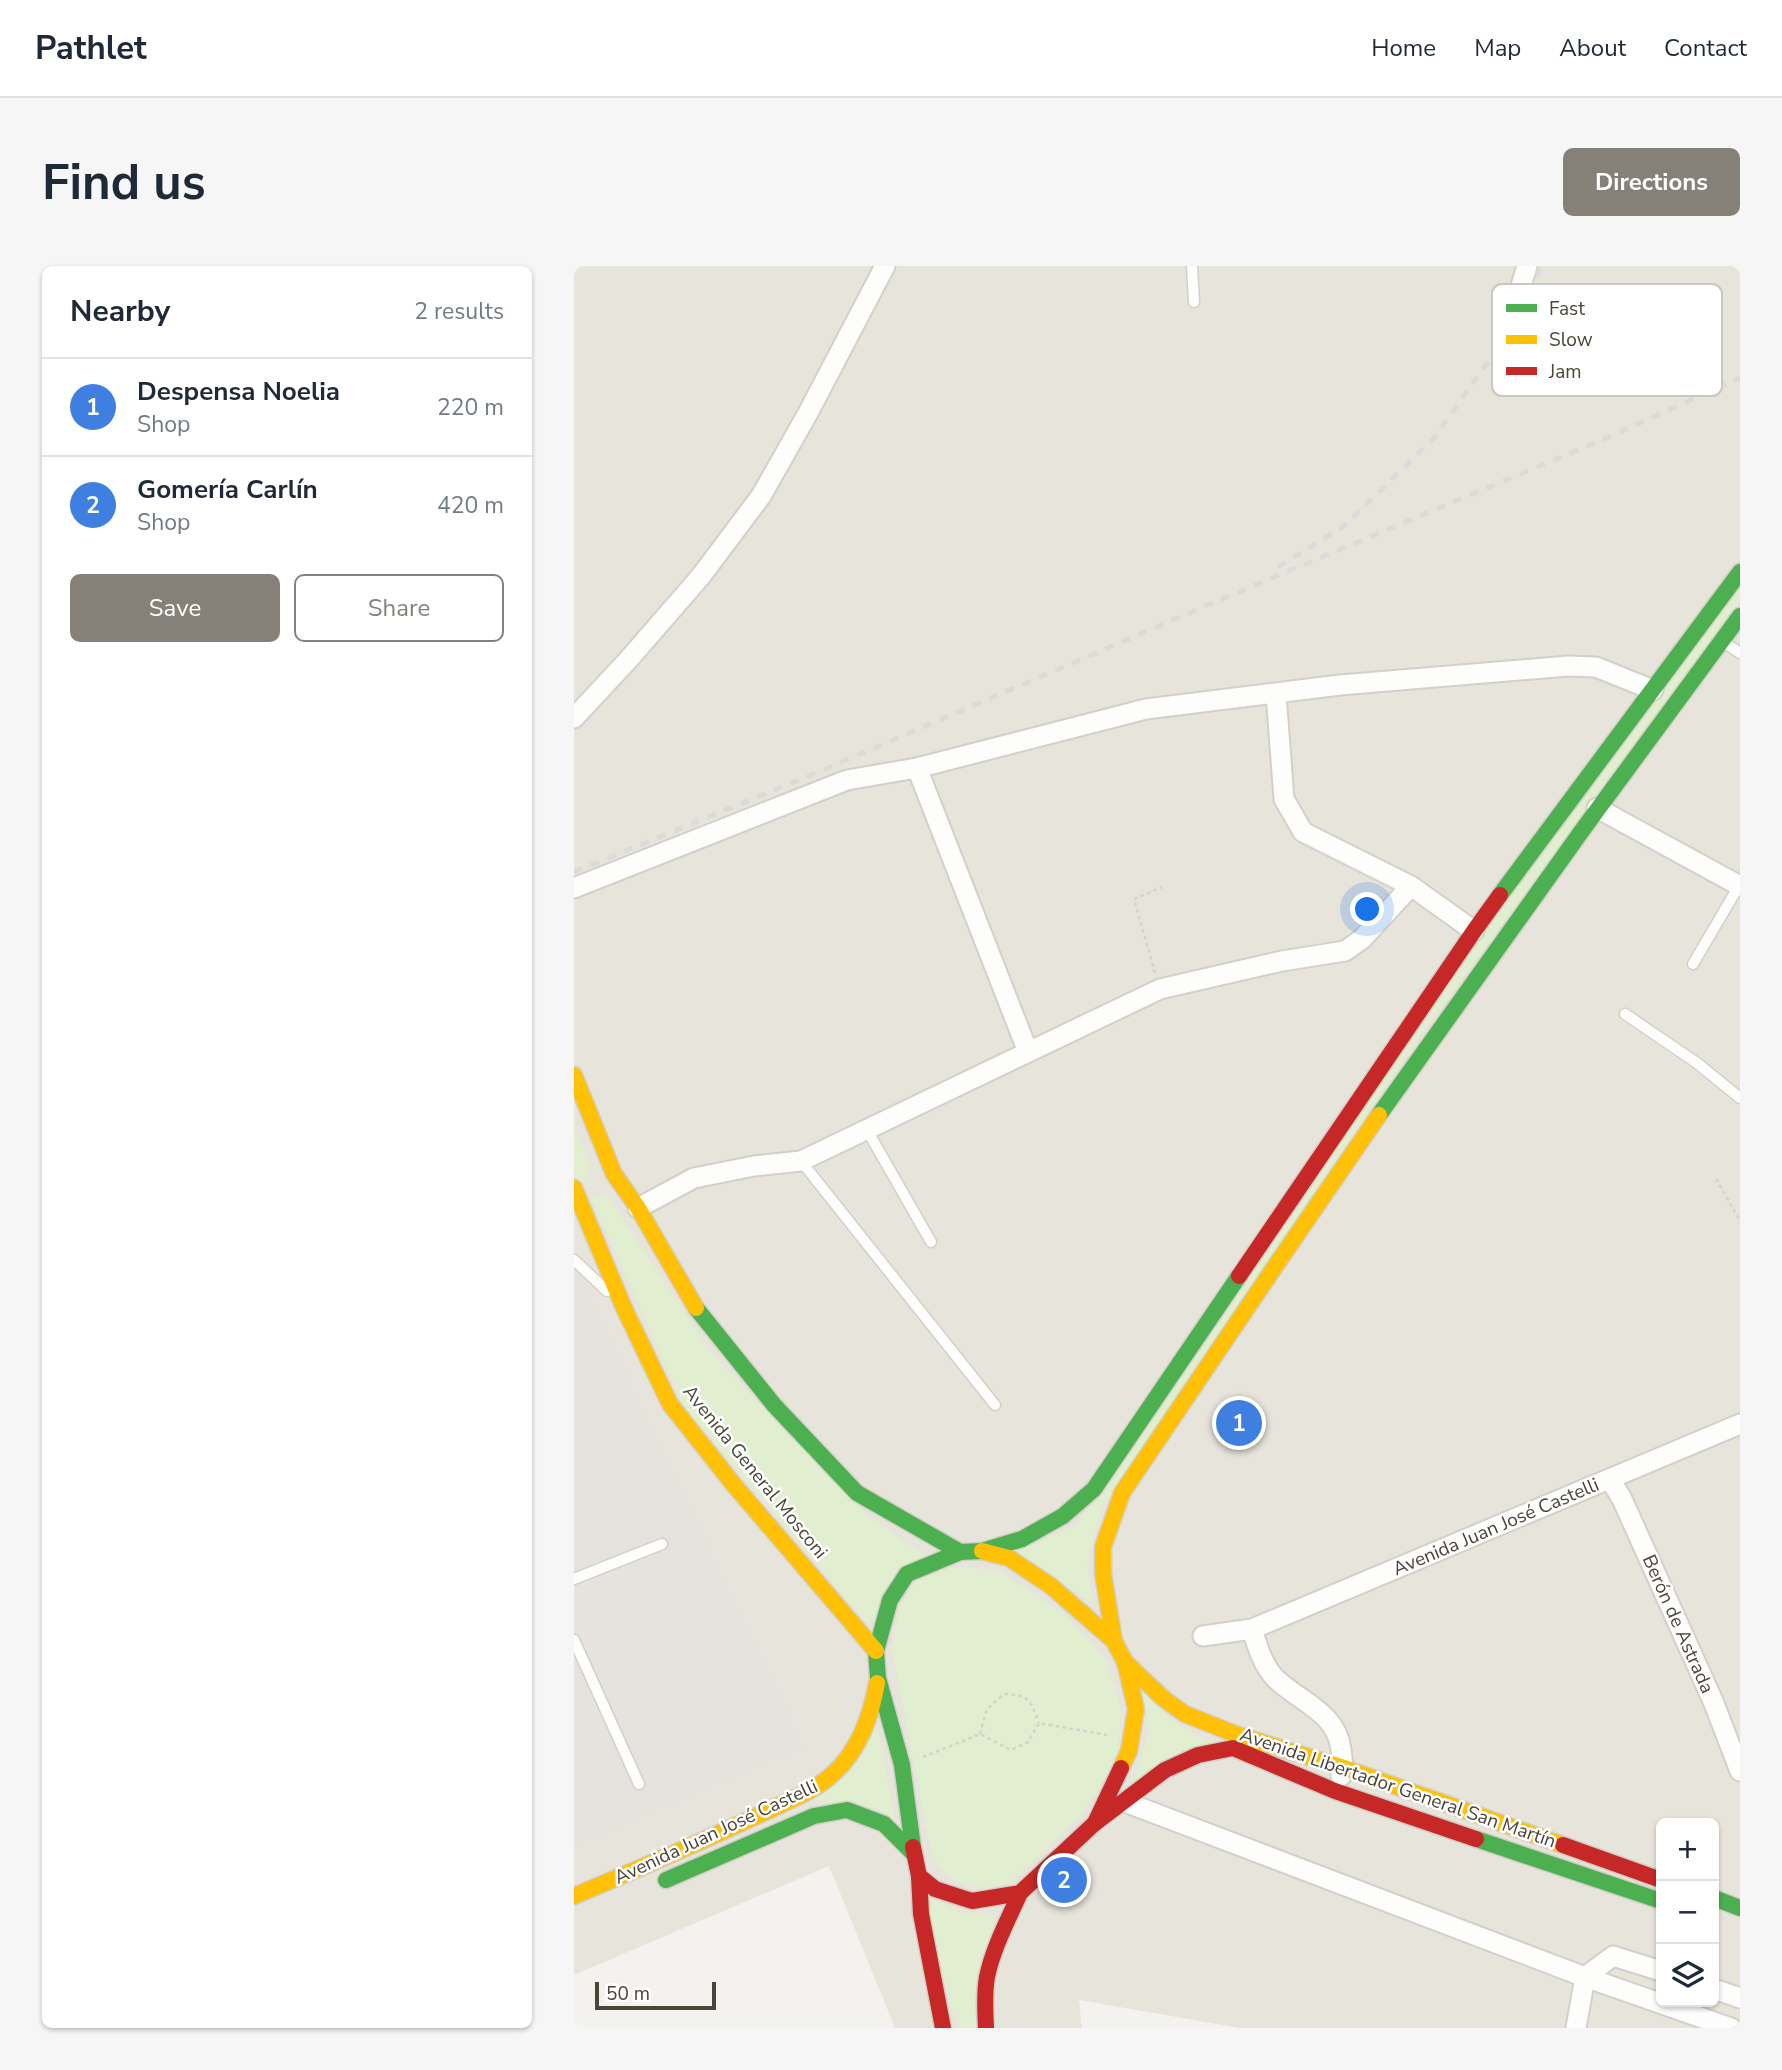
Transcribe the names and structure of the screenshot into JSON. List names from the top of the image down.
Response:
{
  "streets": {
    "main road": ["Avenida General Mosconi", "Avenida Juan José Castelli", "Avenida Libertador General San Martín"],
    "street": ["Berón de Astrada"]
  },
  "crossings": [
    ["Avenida Juan José Castelli", "Berón de Astrada"]
  ],
  "legend": ["Fast", "Slow", "Jam"],
  "scale_bar": "50 m",
  "page": {
    "header": "Pathlet",
    "nav": [
      "Home",
      "Map",
      "About",
      "Contact"
    ],
    "buttons": [
      "Directions",
      ["Save", "Share"]
    ],
    "title": "Find us",
    "heading": ["Nearby", "2 results"],
    "list": [
      {
        "mark": "1",
        "name": "Despensa Noelia",
        "note": "Shop",
        "value": "220 m"
      },
      {
        "mark": "2",
        "name": "Gomería Carlín",
        "note": "Shop",
        "value": "420 m"
      }
    ],
    "pins": ["1", "2"],
    "map_buttons": ["+", "−"],
    "scale": "50 m"
  }
}
